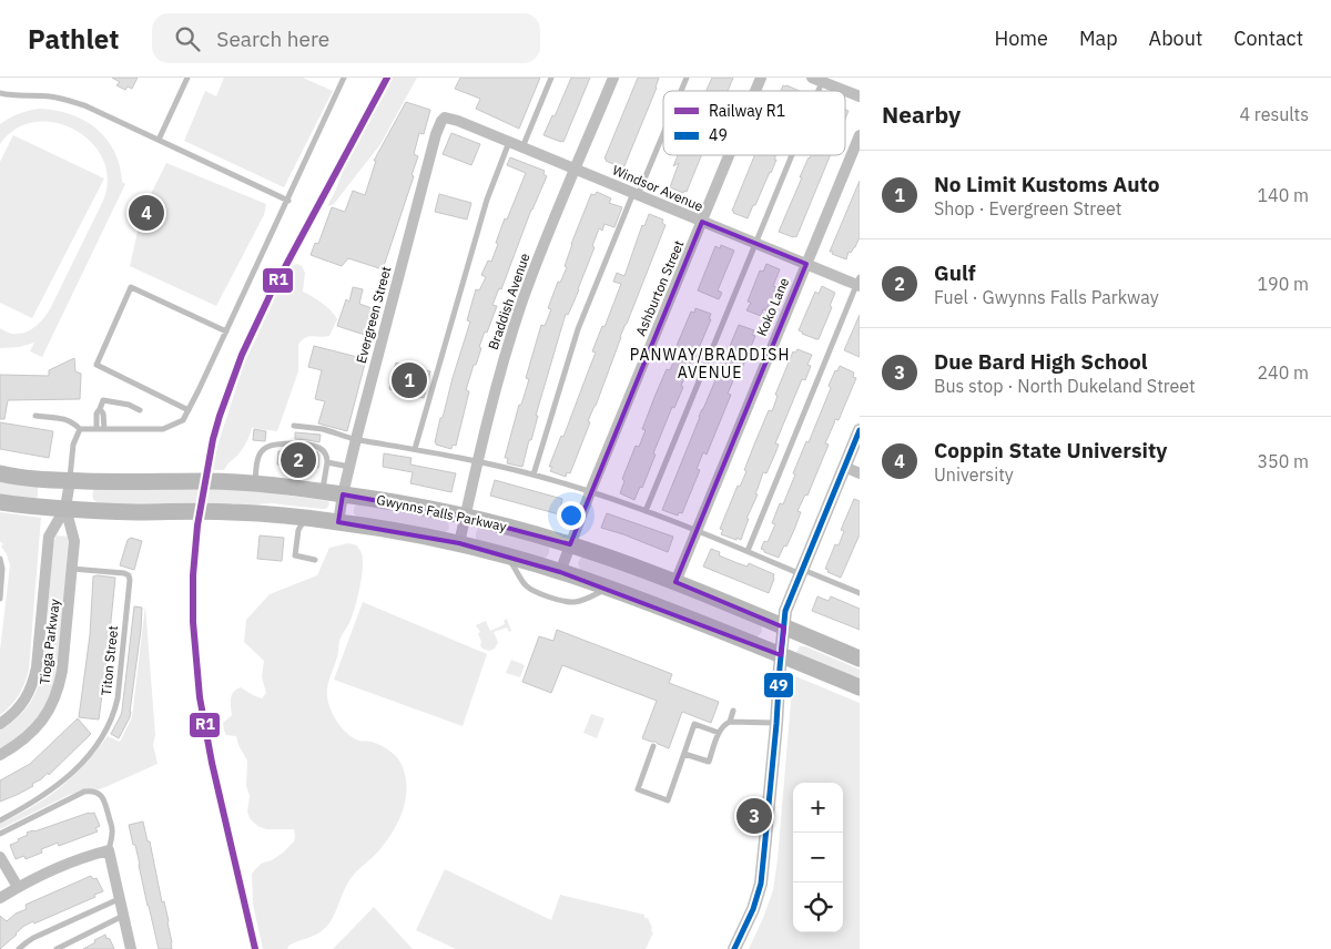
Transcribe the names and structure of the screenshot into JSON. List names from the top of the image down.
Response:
{
  "streets": {
    "main road": ["Gwynns Falls Parkway"],
    "street": [
      "Windsor Avenue",
      "Ashburton Street",
      "Braddish Avenue",
      "Koko Lane",
      "Evergreen Street",
      "Tioga Parkway"
    ],
    "lane": ["Titon Street"]
  },
  "crossings": [
    ["Windsor Avenue", "Ashburton Street"],
    ["Windsor Avenue", "Braddish Avenue"],
    ["Windsor Avenue", "Koko Lane"],
    ["Windsor Avenue", "Evergreen Street"],
    ["Ashburton Street", "Gwynns Falls Parkway"],
    ["Braddish Avenue", "Gwynns Falls Parkway"],
    ["Koko Lane", "Gwynns Falls Parkway"],
    ["Evergreen Street", "Gwynns Falls Parkway"],
    ["Gwynns Falls Parkway", "Tioga Parkway"],
    ["Tioga Parkway", "Titon Street"]
  ],
  "districts": ["PANWAY/BRADDISH AVENUE"],
  "lines": ["rail line R1", "transit line 49"],
  "legend": ["Railway R1", "49"],
  "page": {
    "header": "Pathlet",
    "search": "Search here",
    "nav": [
      "Home",
      "Map",
      "About",
      "Contact"
    ],
    "heading": ["Nearby", "4 results"],
    "list": [
      {
        "mark": "1",
        "name": "No Limit Kustoms Auto",
        "note": "Shop · Evergreen Street",
        "value": "140 m"
      },
      {
        "mark": "2",
        "name": "Gulf",
        "note": "Fuel · Gwynns Falls Parkway",
        "value": "190 m"
      },
      {
        "mark": "3",
        "name": "Due Bard High School",
        "note": "Bus stop · North Dukeland Street",
        "value": "240 m"
      },
      {
        "mark": "4",
        "name": "Coppin State University",
        "note": "University",
        "value": "350 m"
      }
    ],
    "pins": [
      "4",
      "1",
      "2",
      "3"
    ],
    "map_buttons": ["+", "−"]
  }
}
